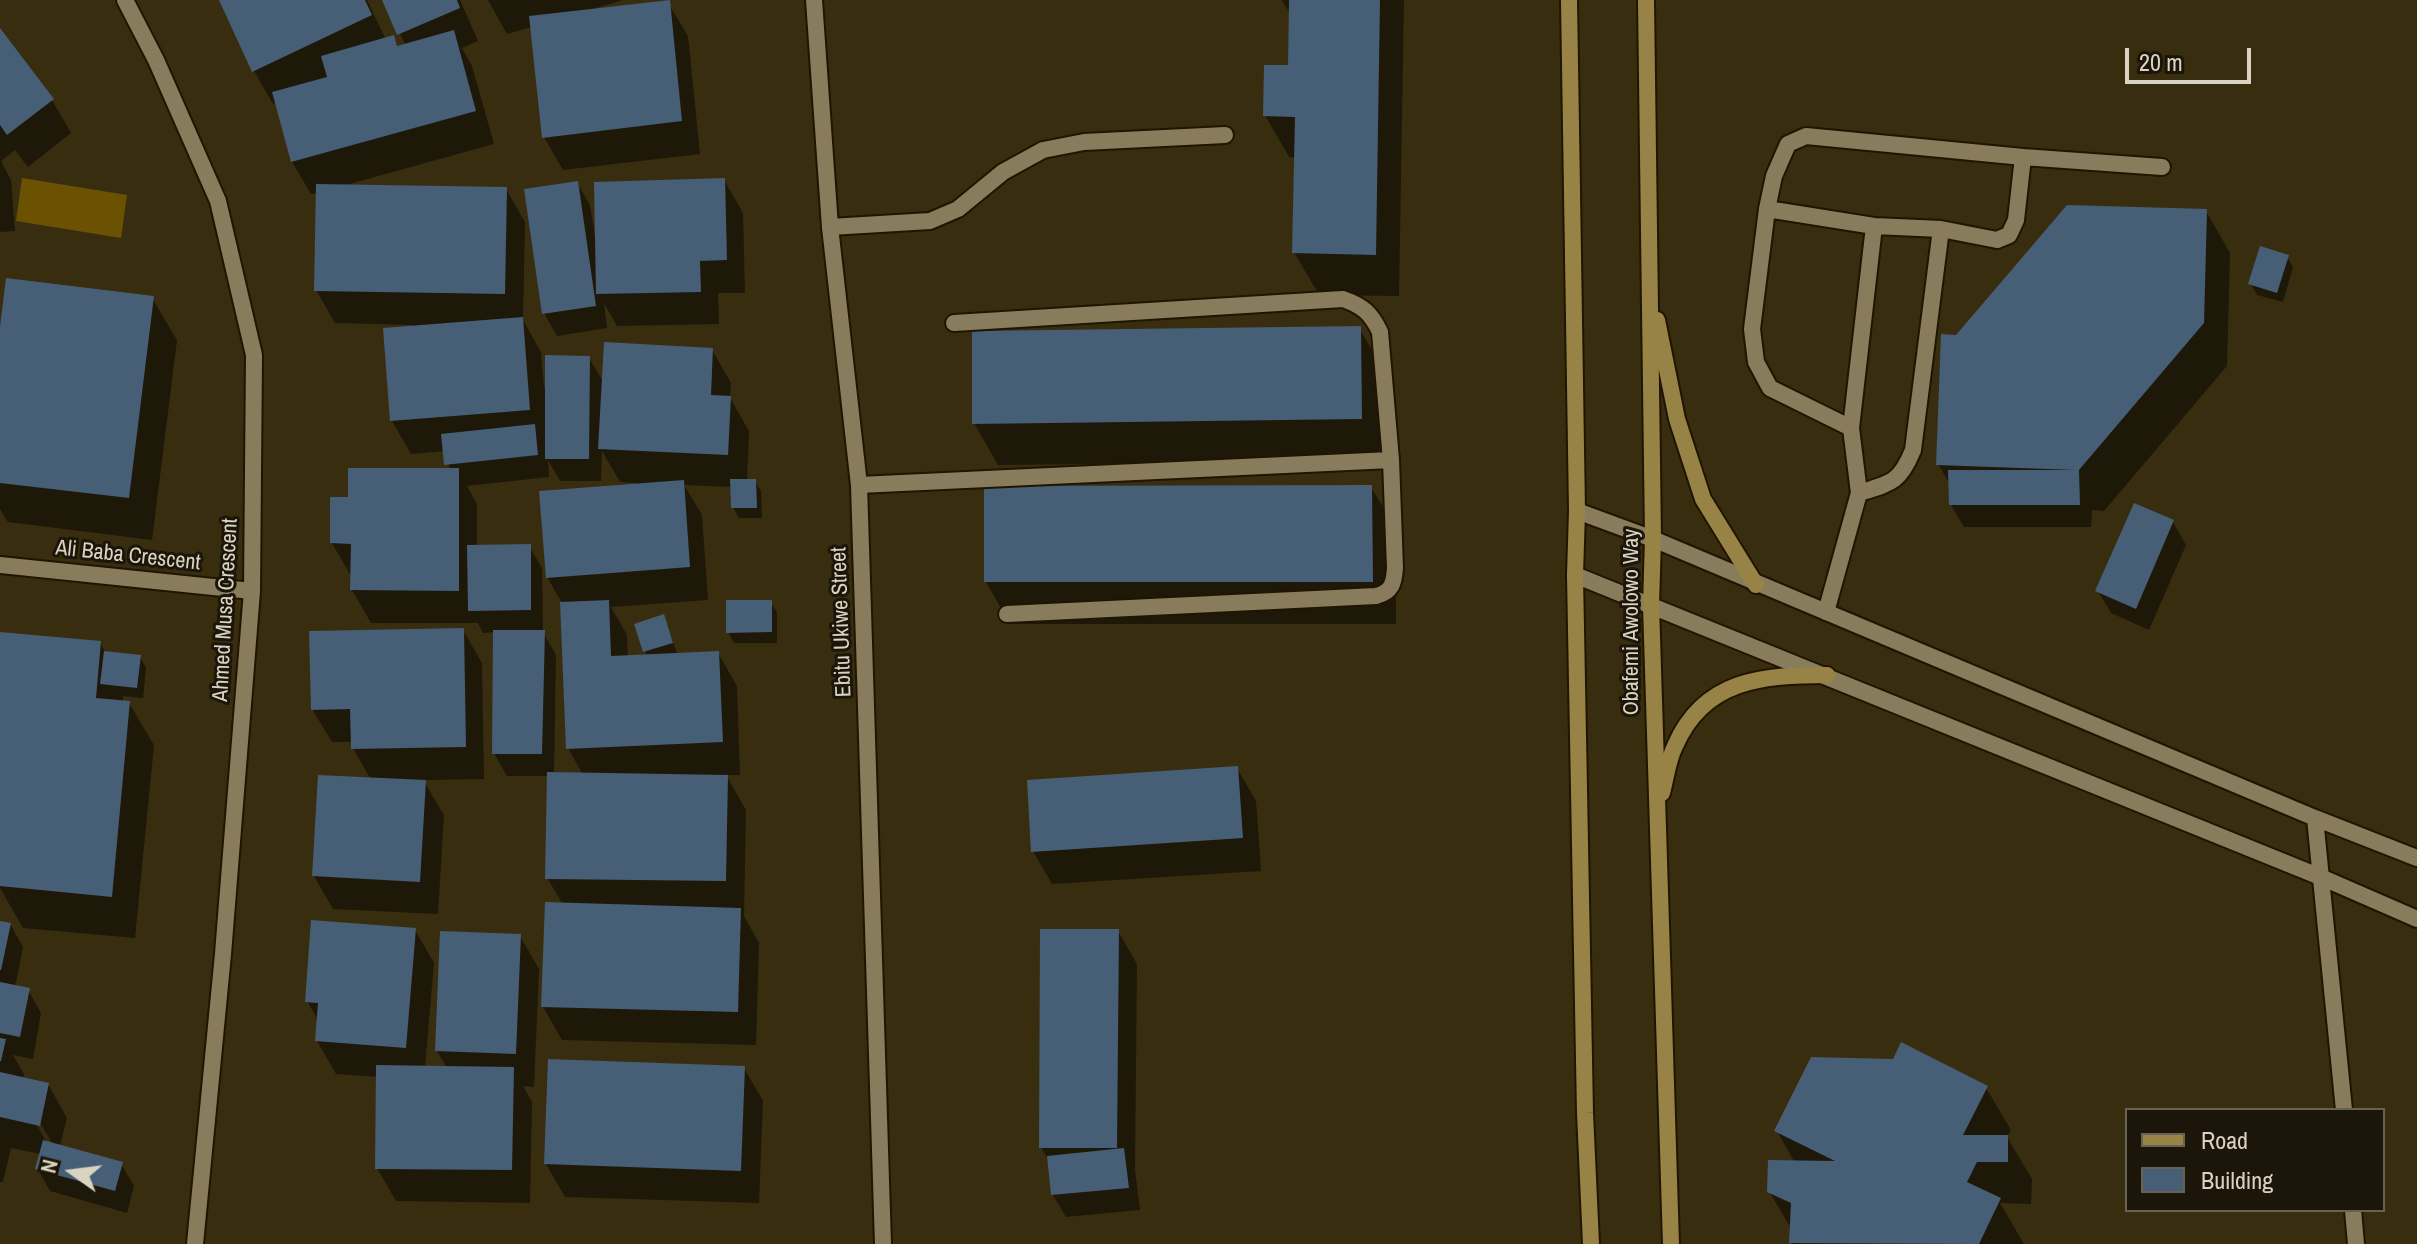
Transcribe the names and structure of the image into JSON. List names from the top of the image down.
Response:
{
  "streets": {
    "main road": ["Obafemi Awolowo Way"],
    "street": ["Ali Baba Crescent", "Ahmed Musa Crescent", "Ebitu Ukiwe Street"]
  },
  "crossings": [
    ["Ali Baba Crescent", "Ahmed Musa Crescent"]
  ],
  "legend": ["Road", "Building"],
  "scale_bar": "20 m",
  "north": "left"
}
